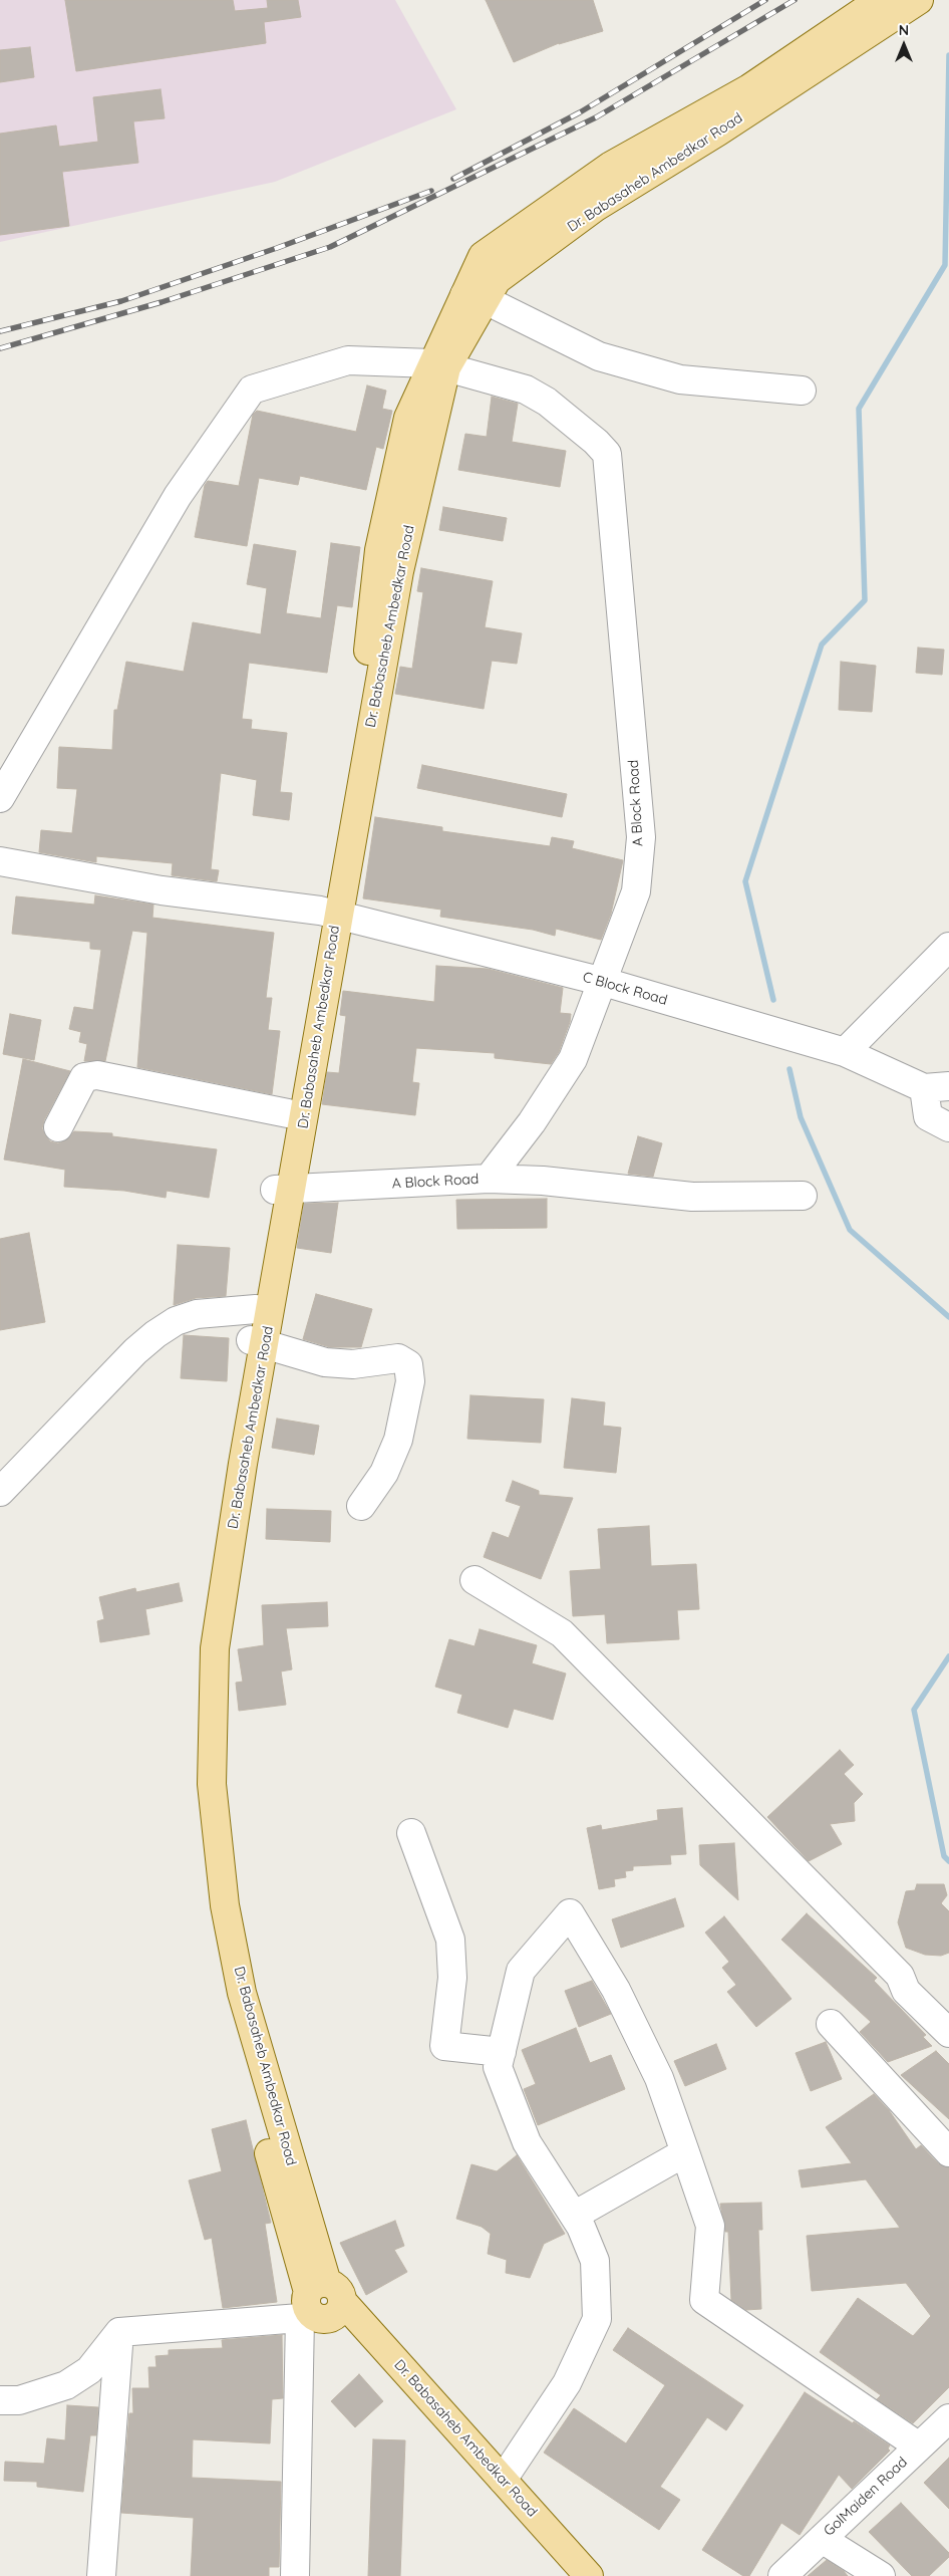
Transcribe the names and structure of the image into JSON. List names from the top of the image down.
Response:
{
  "streets": {
    "main road": ["Dr. Babasaheb Ambedkar Road"],
    "street": ["A Block Road", "C Block Road", "GolMaiden Road"]
  },
  "crossings": [
    ["Dr. Babasaheb Ambedkar Road", "A Block Road"],
    ["Dr. Babasaheb Ambedkar Road", "C Block Road"],
    ["A Block Road", "C Block Road"]
  ],
  "north": "top"
}
